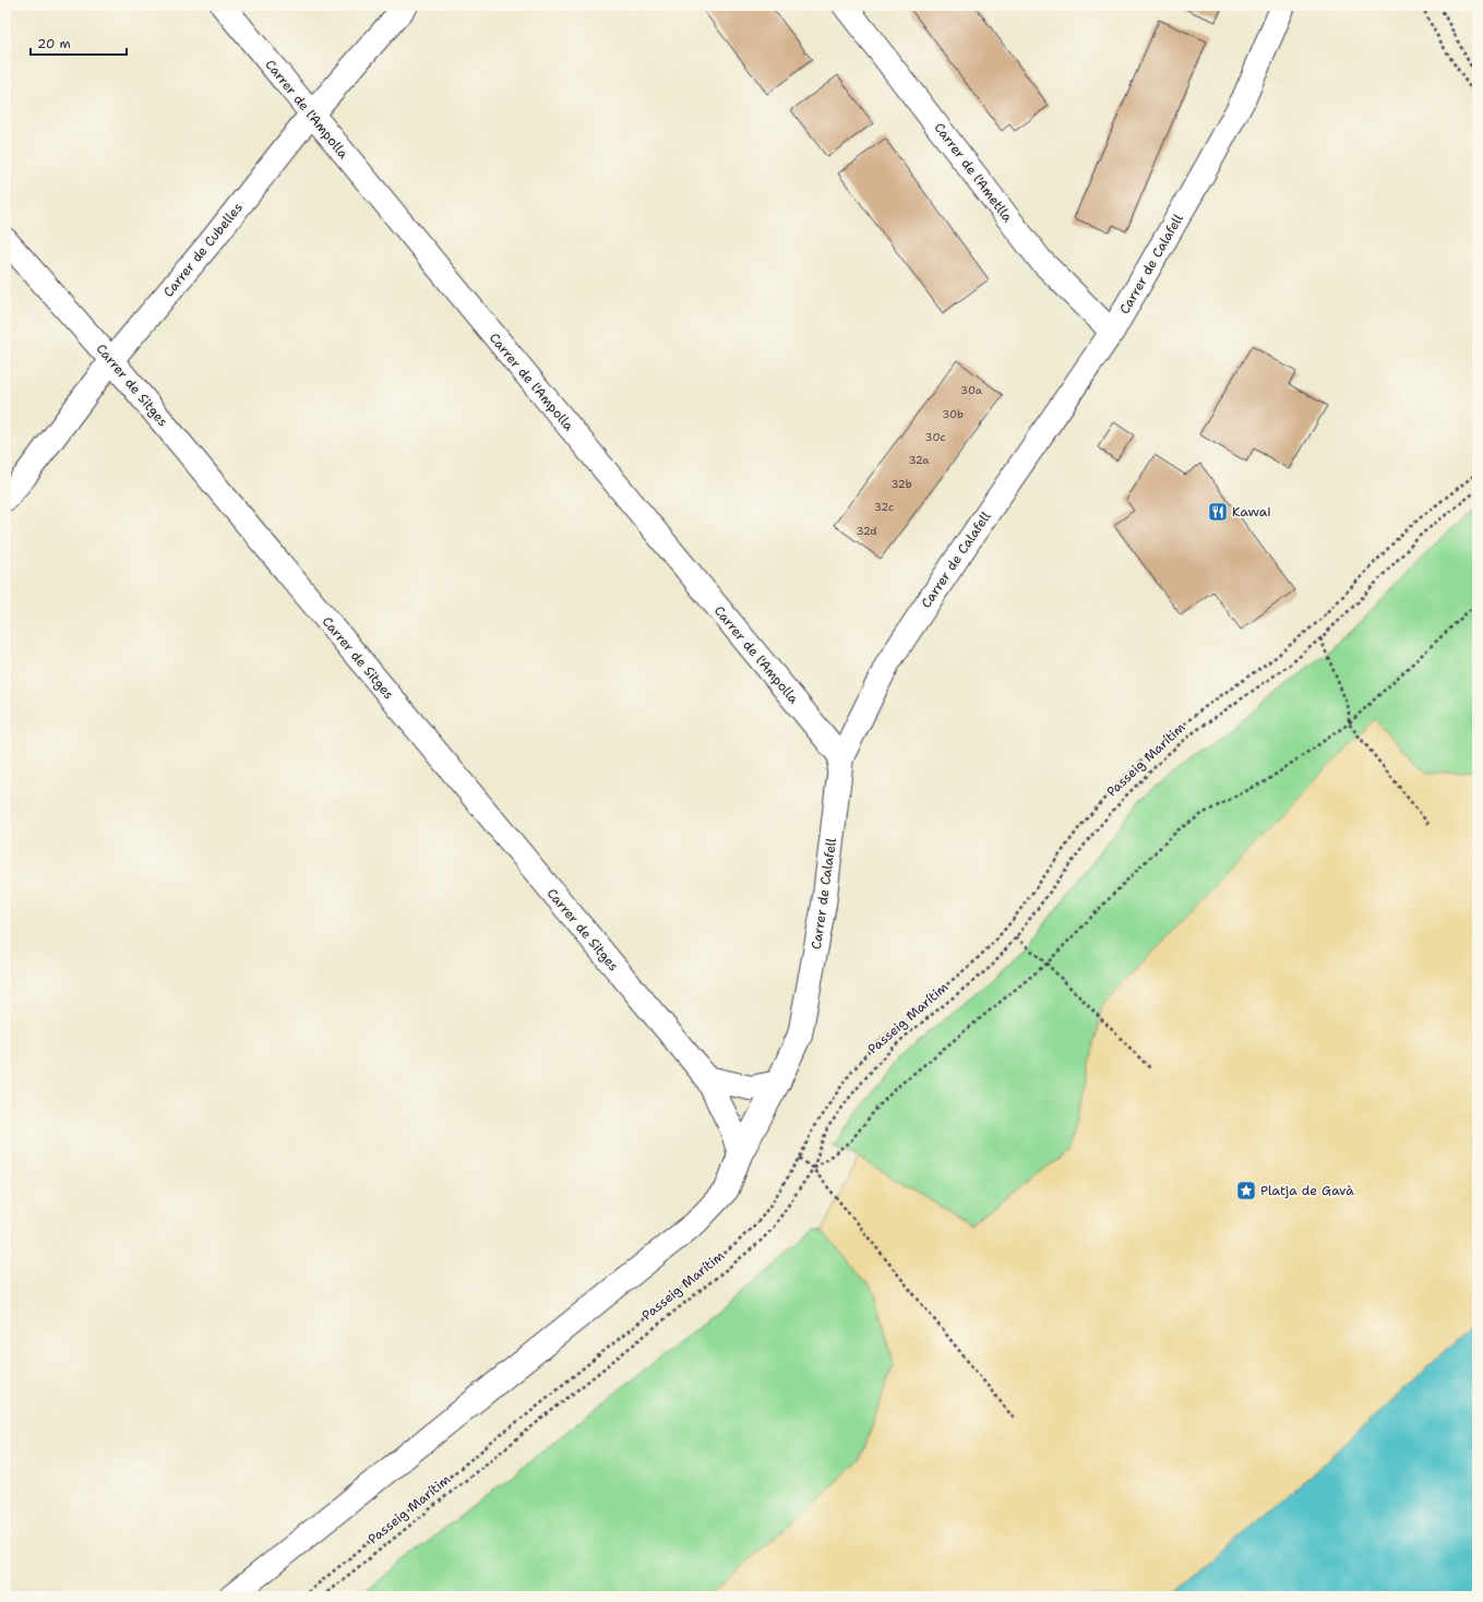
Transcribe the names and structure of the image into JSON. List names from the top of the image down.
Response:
{
  "streets": {
    "street": [
      "Carrer de l'Ampolla",
      "Carrer de l'Ametlla",
      "Carrer de Cubelles",
      "Carrer de Calafell",
      "Carrer de Sitges"
    ],
    "path": ["Passeig Marítim"]
  },
  "crossings": [
    ["Carrer de l'Ampolla", "Carrer de Cubelles"],
    ["Carrer de l'Ampolla", "Carrer de Calafell"],
    ["Carrer de l'Ametlla", "Carrer de Calafell"],
    ["Carrer de Cubelles", "Carrer de Sitges"],
    ["Carrer de Calafell", "Carrer de Sitges"]
  ],
  "places": {
    "restaurant": ["Kawai"],
    "place": ["Platja de Gavà"]
  },
  "house_numbers": [
    "30a",
    "30b",
    "30c",
    "32a",
    "32b",
    "32c",
    "32d"
  ],
  "scale_bar": "20 m"
}
